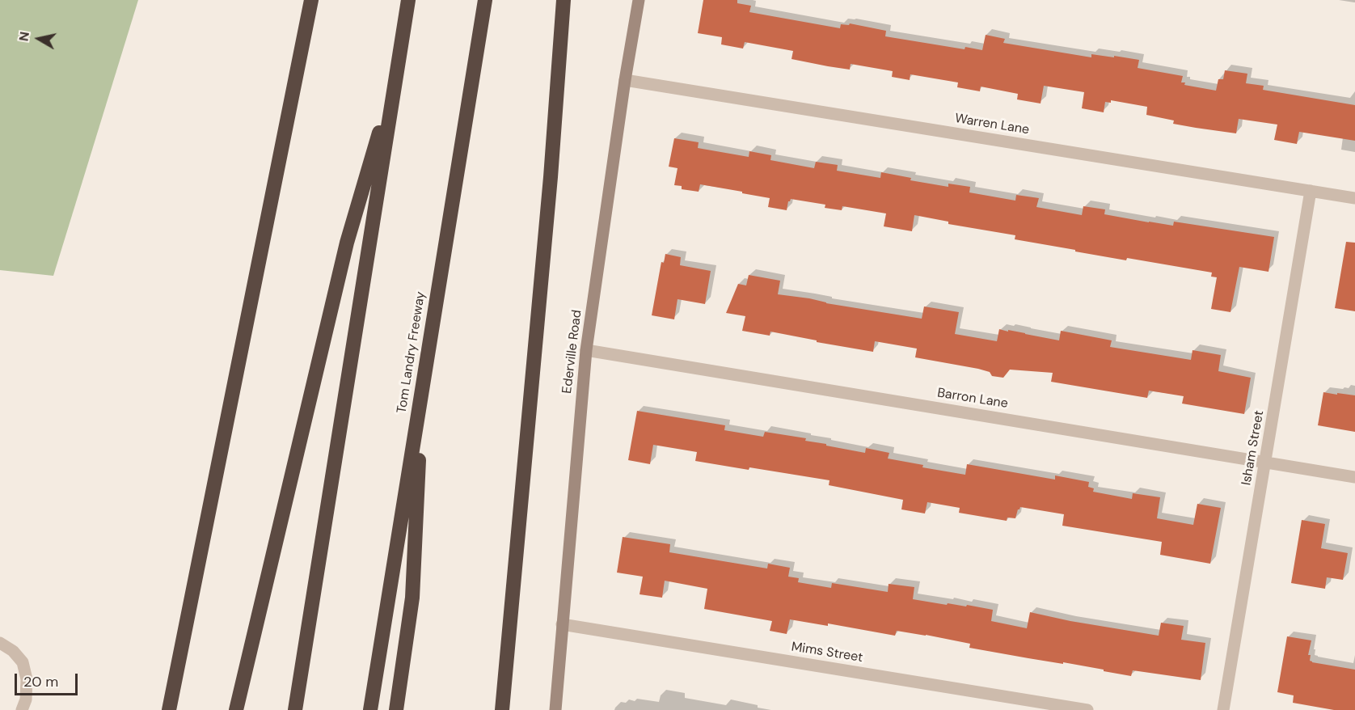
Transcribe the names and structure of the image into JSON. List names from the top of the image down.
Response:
{
  "streets": {
    "highway": ["Tom Landry Freeway"],
    "street": [
      "Warren Lane",
      "Ederville Road",
      "Barron Lane",
      "Isham Street",
      "Mims Street"
    ]
  },
  "crossings": [
    ["Warren Lane", "Ederville Road"],
    ["Warren Lane", "Isham Street"],
    ["Ederville Road", "Barron Lane"],
    ["Ederville Road", "Mims Street"],
    ["Barron Lane", "Isham Street"]
  ],
  "scale_bar": "20 m",
  "north": "left"
}
